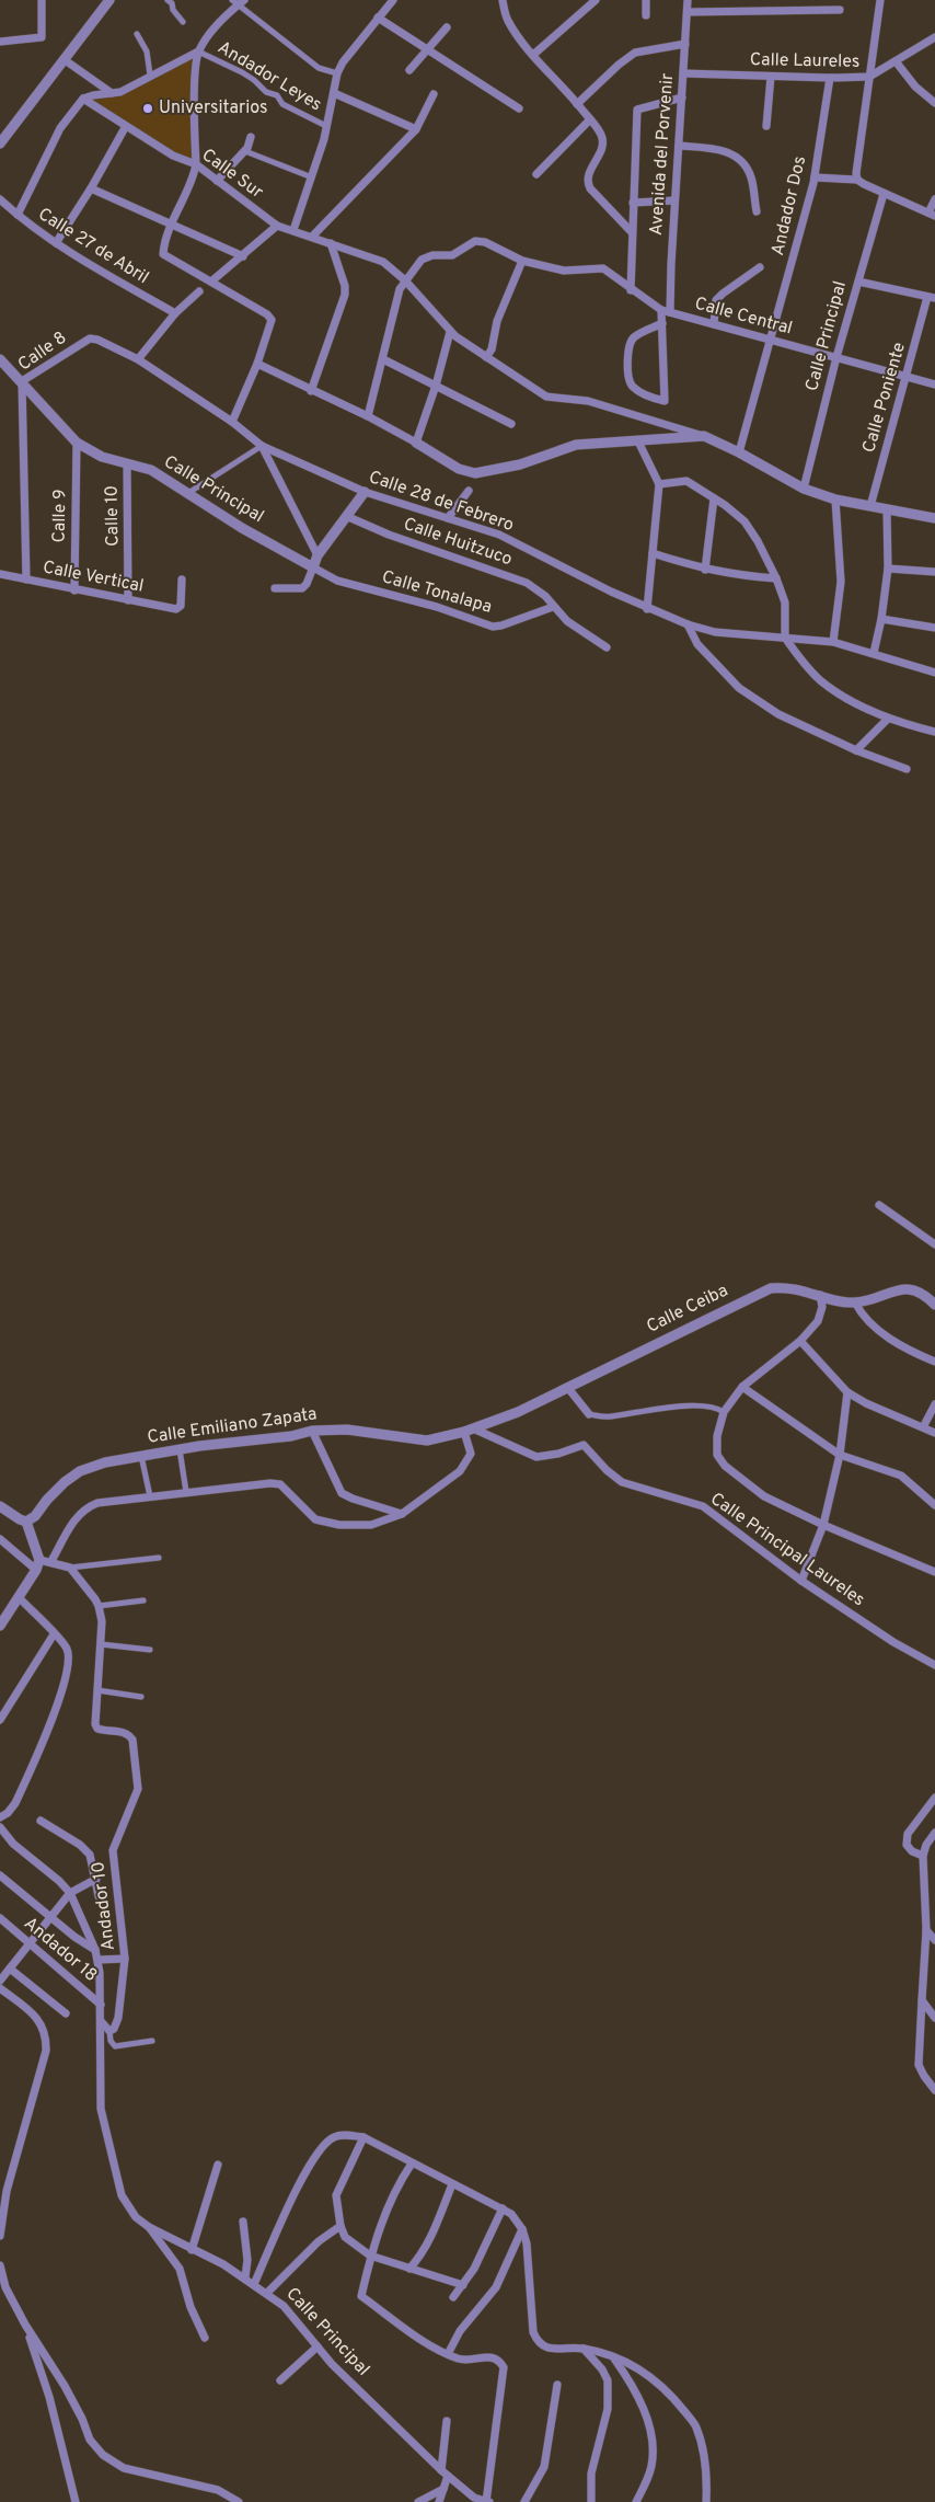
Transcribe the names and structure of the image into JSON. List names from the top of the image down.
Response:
{
  "streets": {
    "street": [
      "Calle Laureles",
      "Andador Leyes",
      "Avenida del Porvenir",
      "Calle Sur",
      "Andador Dos",
      "Calle 27 de Abril",
      "Calle Central",
      "Calle Principal",
      "Calle 8",
      "Calle Poniente",
      "Calle 28 de Febrero",
      "Calle 9",
      "Calle 10",
      "Calle Huitzuco",
      "Calle Vertical",
      "Calle Tonalapa",
      "Calle Ceiba",
      "Calle Emiliano Zapata",
      "Calle Principal Laureles",
      "Andador 10",
      "Andador 18"
    ]
  },
  "crossings": [
    ["Calle Laureles", "Avenida del Porvenir"],
    ["Calle Laureles", "Andador Dos"],
    ["Avenida del Porvenir", "Calle Central"],
    ["Andador Dos", "Calle Central"],
    ["Calle Central", "Calle Principal"],
    ["Calle Central", "Calle Poniente"],
    ["Calle Principal", "Calle 8"],
    ["Calle Principal", "Calle 9"],
    ["Calle Principal", "Calle 10"],
    ["Calle Principal", "Calle Tonalapa"],
    ["Calle Principal", "Andador 18"],
    ["Calle 8", "Calle 28 de Febrero"],
    ["Calle 8", "Calle Vertical"],
    ["Calle 9", "Calle Vertical"],
    ["Calle 10", "Calle Vertical"],
    ["Calle Huitzuco", "Calle Tonalapa"],
    ["Calle Ceiba", "Calle Emiliano Zapata"],
    ["Calle Ceiba", "Calle Principal Laureles"],
    ["Calle Emiliano Zapata", "Calle Principal Laureles"]
  ],
  "places": ["Universitarios"]
}
